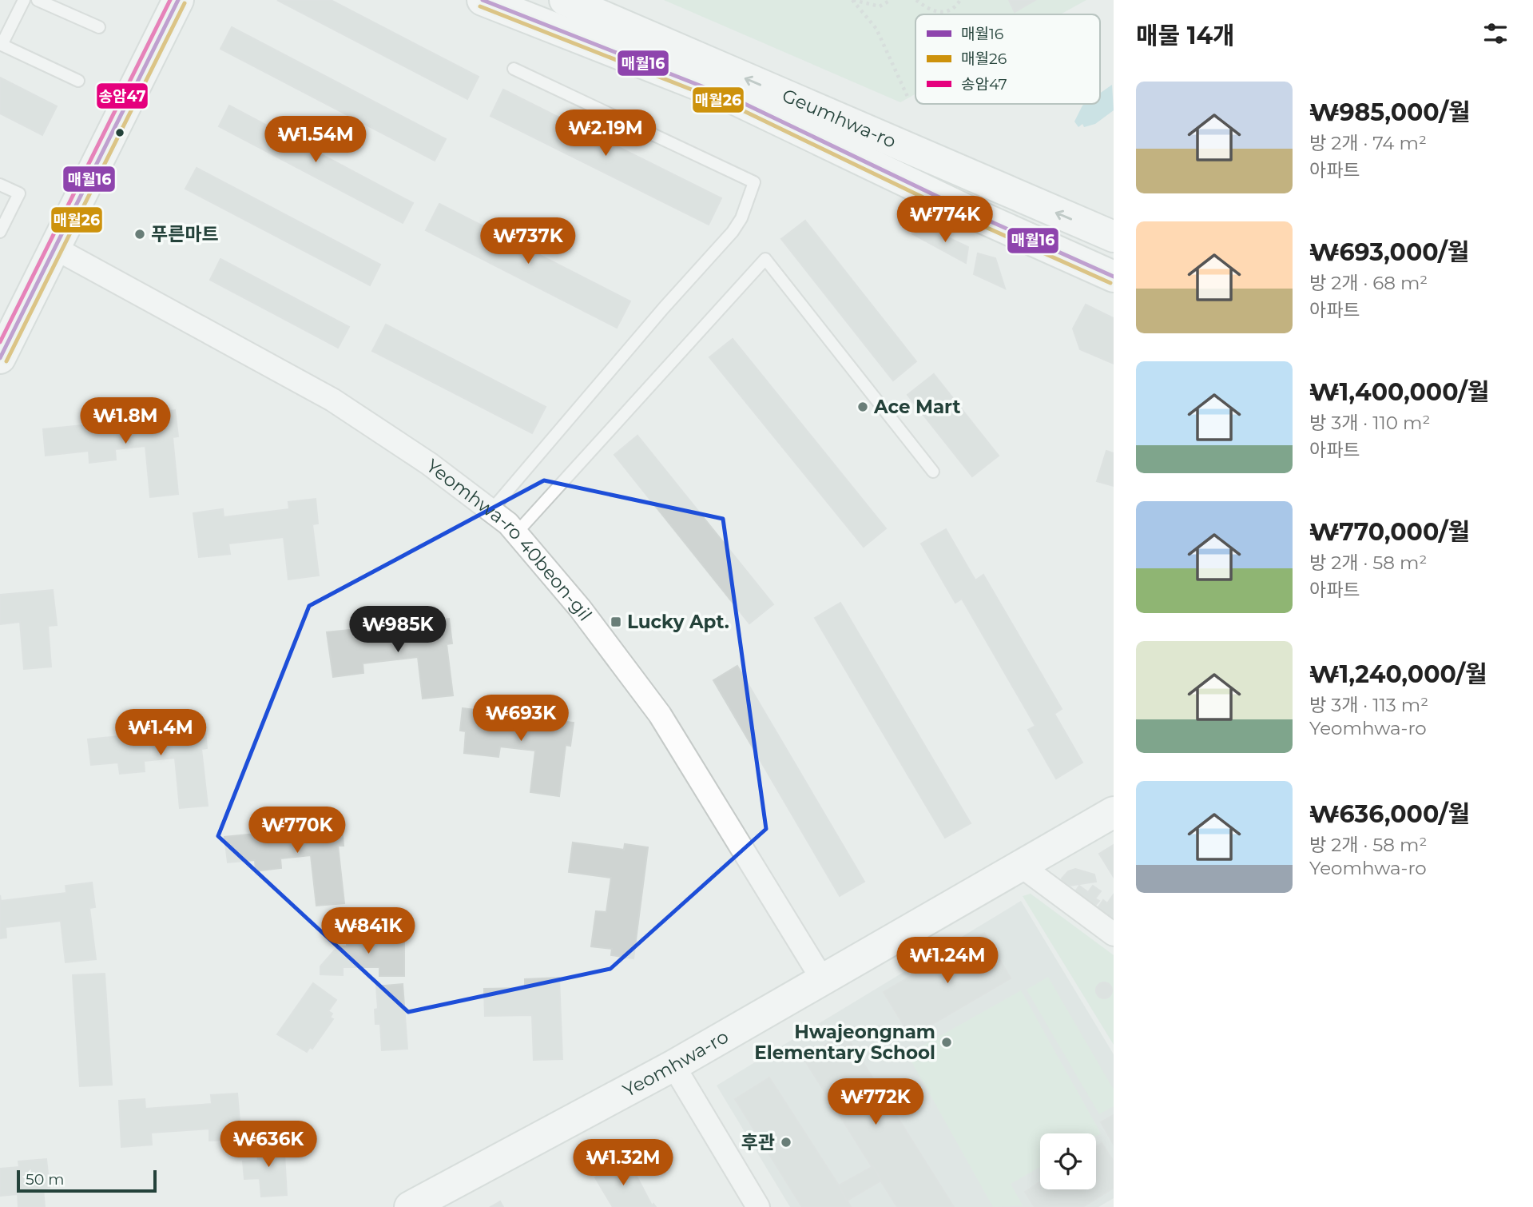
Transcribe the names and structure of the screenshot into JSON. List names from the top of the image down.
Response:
{
  "streets": {
    "main road": ["Geumhwa-ro", "Yeomhwa-ro"],
    "street": ["Yeomhwa-ro 40beon-gil"]
  },
  "crossings": [
    ["Yeomhwa-ro 40beon-gil", "Yeomhwa-ro"]
  ],
  "places": {
    "other": [
      "푸른마트",
      "Ace Mart",
      "Hwajeongnam Elementary School",
      "후관"
    ],
    "transit": ["Lucky Apt."]
  },
  "lines": ["transit line 매월16", "transit line 송암47", "transit line 매월26"],
  "legend": ["매월16", "매월26", "송암47"],
  "scale_bar": "50 m",
  "page": {
    "heading": "매물 14개",
    "list": [
      {
        "name": "₩985,000/월",
        "note": "방 2개 · 74 m² · 아파트"
      },
      {
        "name": "₩693,000/월",
        "note": "방 2개 · 68 m² · 아파트"
      },
      {
        "name": "₩1,400,000/월",
        "note": "방 3개 · 110 m² · 아파트"
      },
      {
        "name": "₩770,000/월",
        "note": "방 2개 · 58 m² · 아파트"
      },
      {
        "name": "₩1,240,000/월",
        "note": "방 3개 · 113 m² · Yeomhwa-ro"
      },
      {
        "name": "₩636,000/월",
        "note": "방 2개 · 58 m² · Yeomhwa-ro"
      }
    ],
    "price": [
      "₩2.19M",
      "₩1.54M",
      "₩774K",
      "₩737K",
      "₩1.8M",
      "₩985K",
      "₩693K",
      "₩1.4M",
      "₩770K",
      "₩841K",
      "₩1.24M",
      "₩772K",
      "₩636K",
      "₩1.32M"
    ],
    "scale": "50 m"
  }
}
